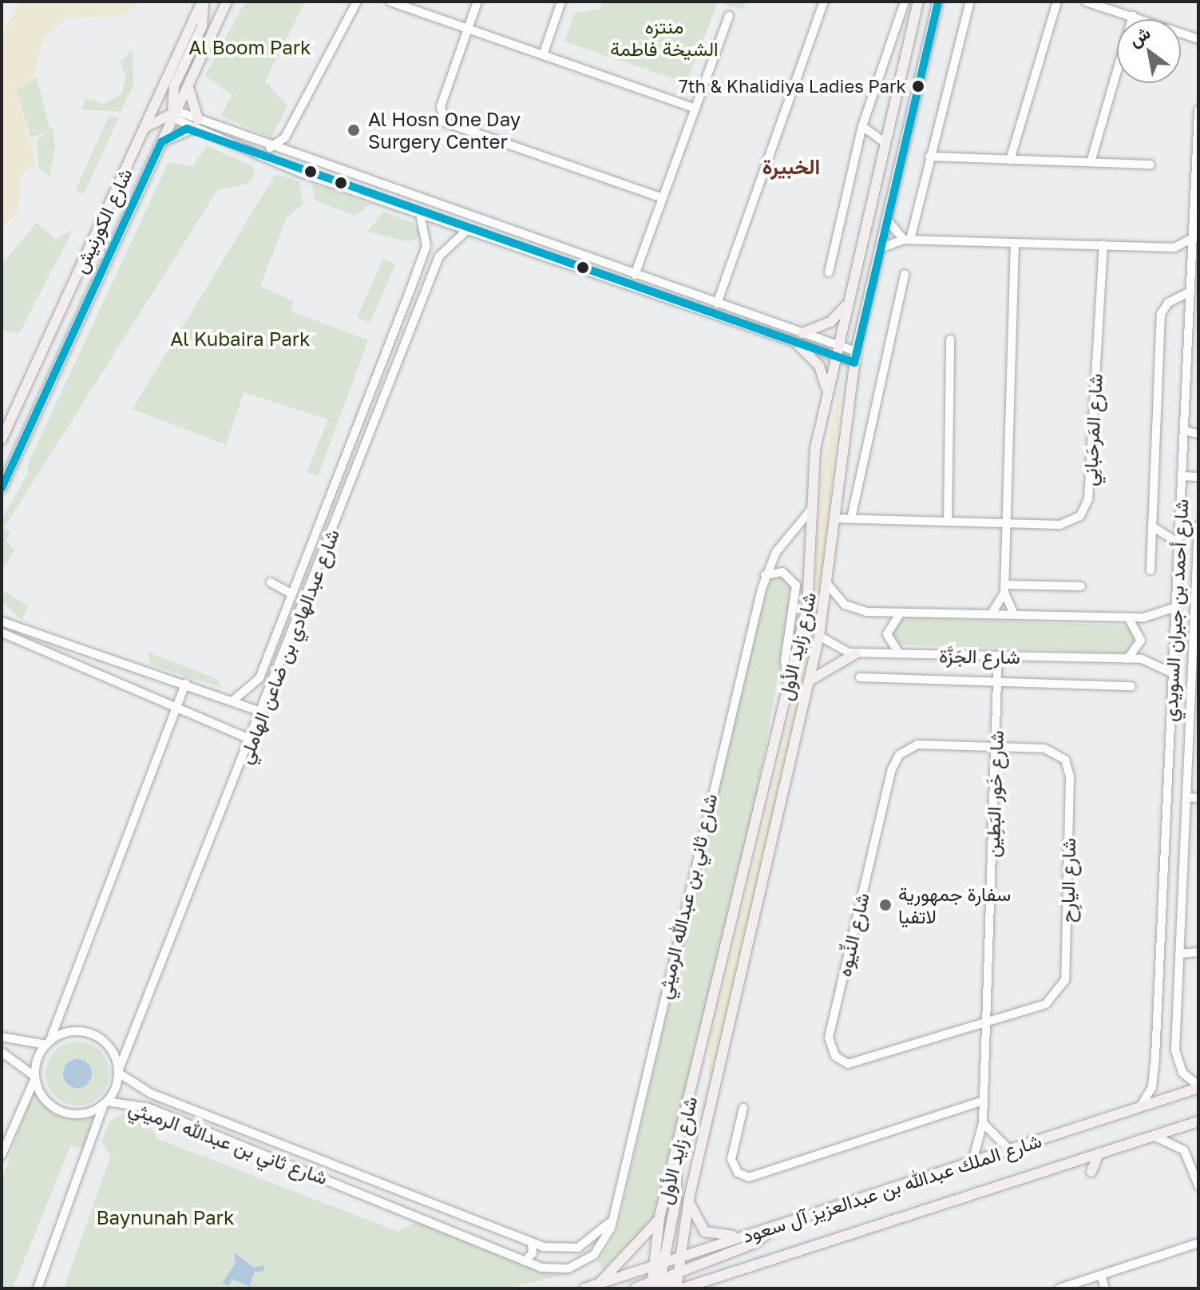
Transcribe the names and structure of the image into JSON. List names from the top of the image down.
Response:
{
  "streets": {
    "main road": ["شارع الكورنيش", "شارع زايد الأول", "شارع الملك عبدالله بن عبدالعزيز آل سعود"],
    "street": [
      "شارع المَرحَبانِي",
      "شارع أحمد بن جبران السويدي",
      "شارع عبدالهادي بن ضاعن الهاملي",
      "شارع الجَزَّة",
      "شارع خَور البَطِين",
      "شارع اليارِح",
      "شارع ثاني بن عبدالله الرميثي",
      "شارع النِّيوه"
    ]
  },
  "crossings": [
    ["شارع المَرحَبانِي", "شارع زايد الأول"],
    ["شارع أحمد بن جبران السويدي", "شارع الجَزَّة"],
    ["شارع أحمد بن جبران السويدي", "شارع الملك عبدالله بن عبدالعزيز آل سعود"],
    ["شارع عبدالهادي بن ضاعن الهاملي", "شارع ثاني بن عبدالله الرميثي"],
    ["شارع زايد الأول", "شارع الجَزَّة"],
    ["شارع زايد الأول", "شارع ثاني بن عبدالله الرميثي"],
    ["شارع زايد الأول", "شارع الملك عبدالله بن عبدالعزيز آل سعود"],
    ["شارع الجَزَّة", "شارع خَور البَطِين"],
    ["شارع خَور البَطِين", "شارع اليارِح"],
    ["شارع خَور البَطِين", "شارع النِّيوه"],
    ["شارع خَور البَطِين", "شارع الملك عبدالله بن عبدالعزيز آل سعود"],
    ["شارع اليارِح", "شارع النِّيوه"]
  ],
  "districts": ["الخبيرة"],
  "parks": [
    "منتزه الشيخة فاطمة",
    "Al Boom Park",
    "Al Kubaira Park",
    "Baynunah Park"
  ],
  "places": ["7th & Khalidiya Ladies Park", "Al Hosn One Day Surgery Center", "سفارة جمهورية لاتفيا"],
  "north": "top left"
}
